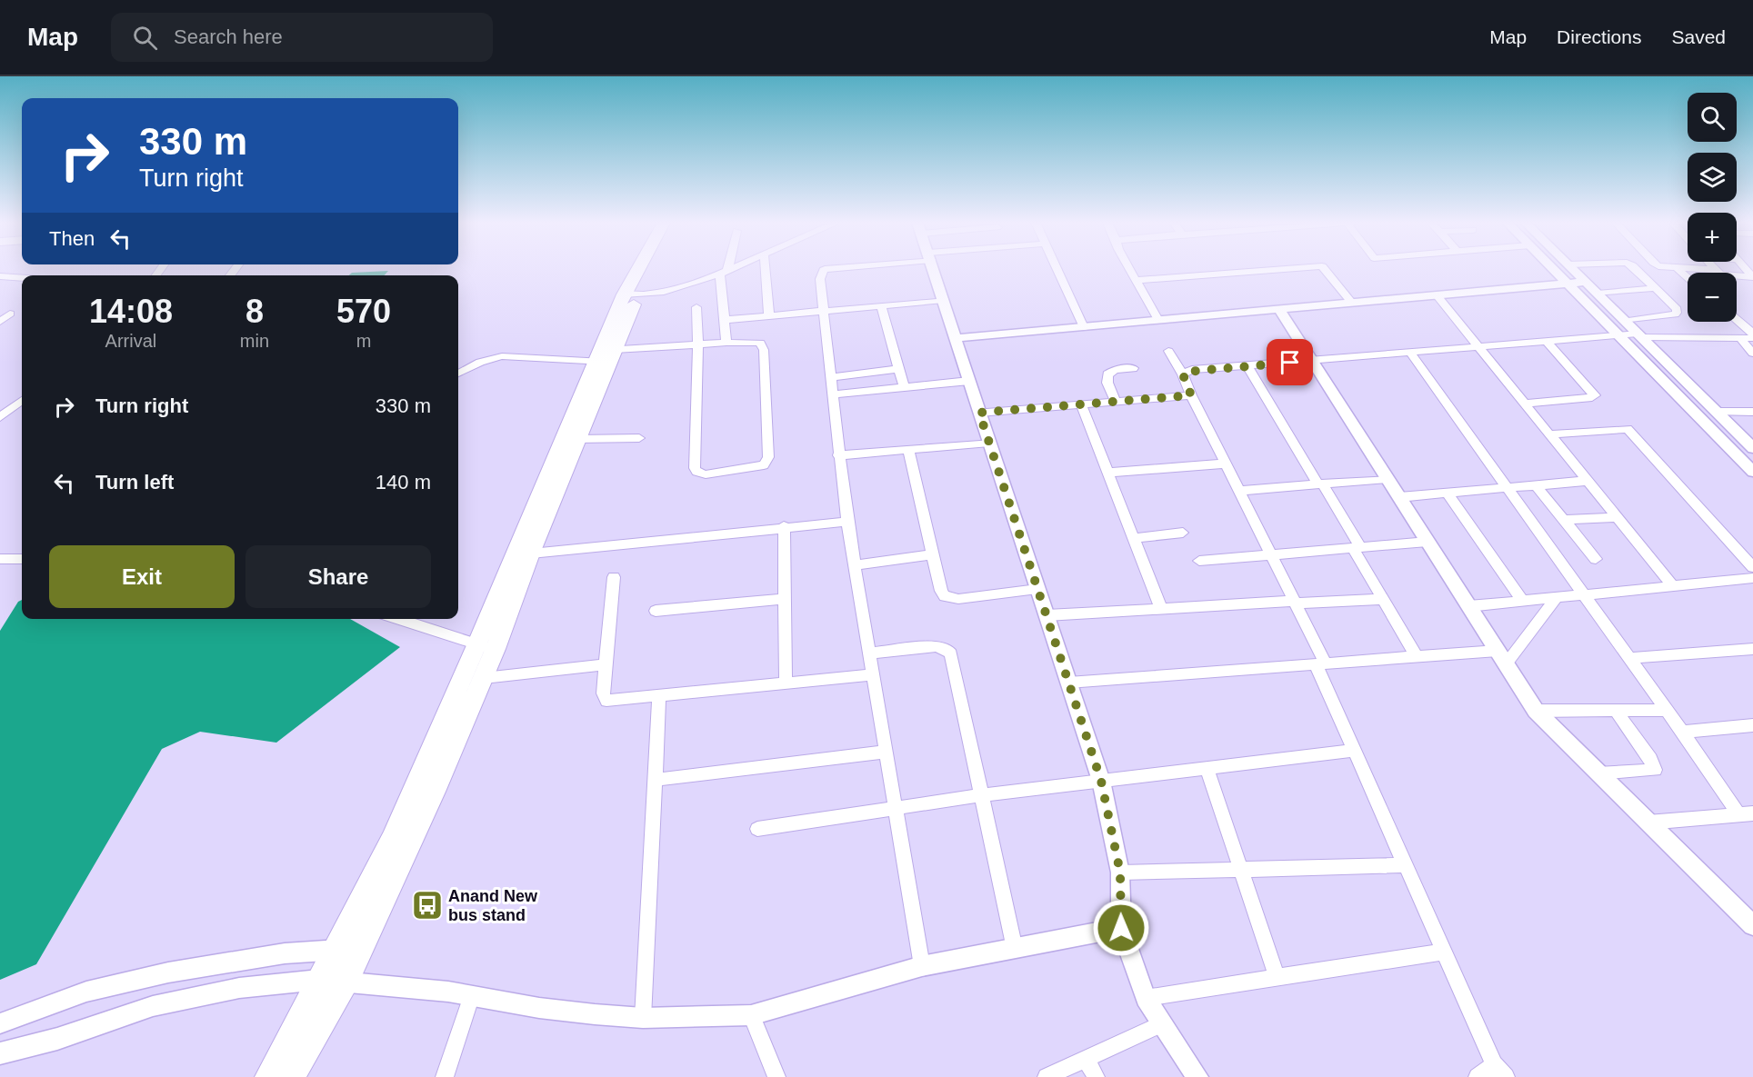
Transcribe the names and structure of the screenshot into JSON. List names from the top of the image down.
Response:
{
  "places": {
    "bus stop": ["Anand New bus stand"]
  },
  "page": {
    "header": "Map",
    "search": "Search here",
    "nav": ["Map", "Directions", "Saved"],
    "map_buttons": ["+", "−"],
    "turn": ["330 m", "Turn right"],
    "then": "Then",
    "eta": [
      "14:08",
      "Arrival",
      "8",
      "min",
      "570",
      "m"
    ],
    "list": [
      {
        "name": "Turn right",
        "value": "330 m"
      },
      {
        "name": "Turn left",
        "value": "140 m"
      }
    ],
    "buttons": ["Exit", "Share"]
  }
}
